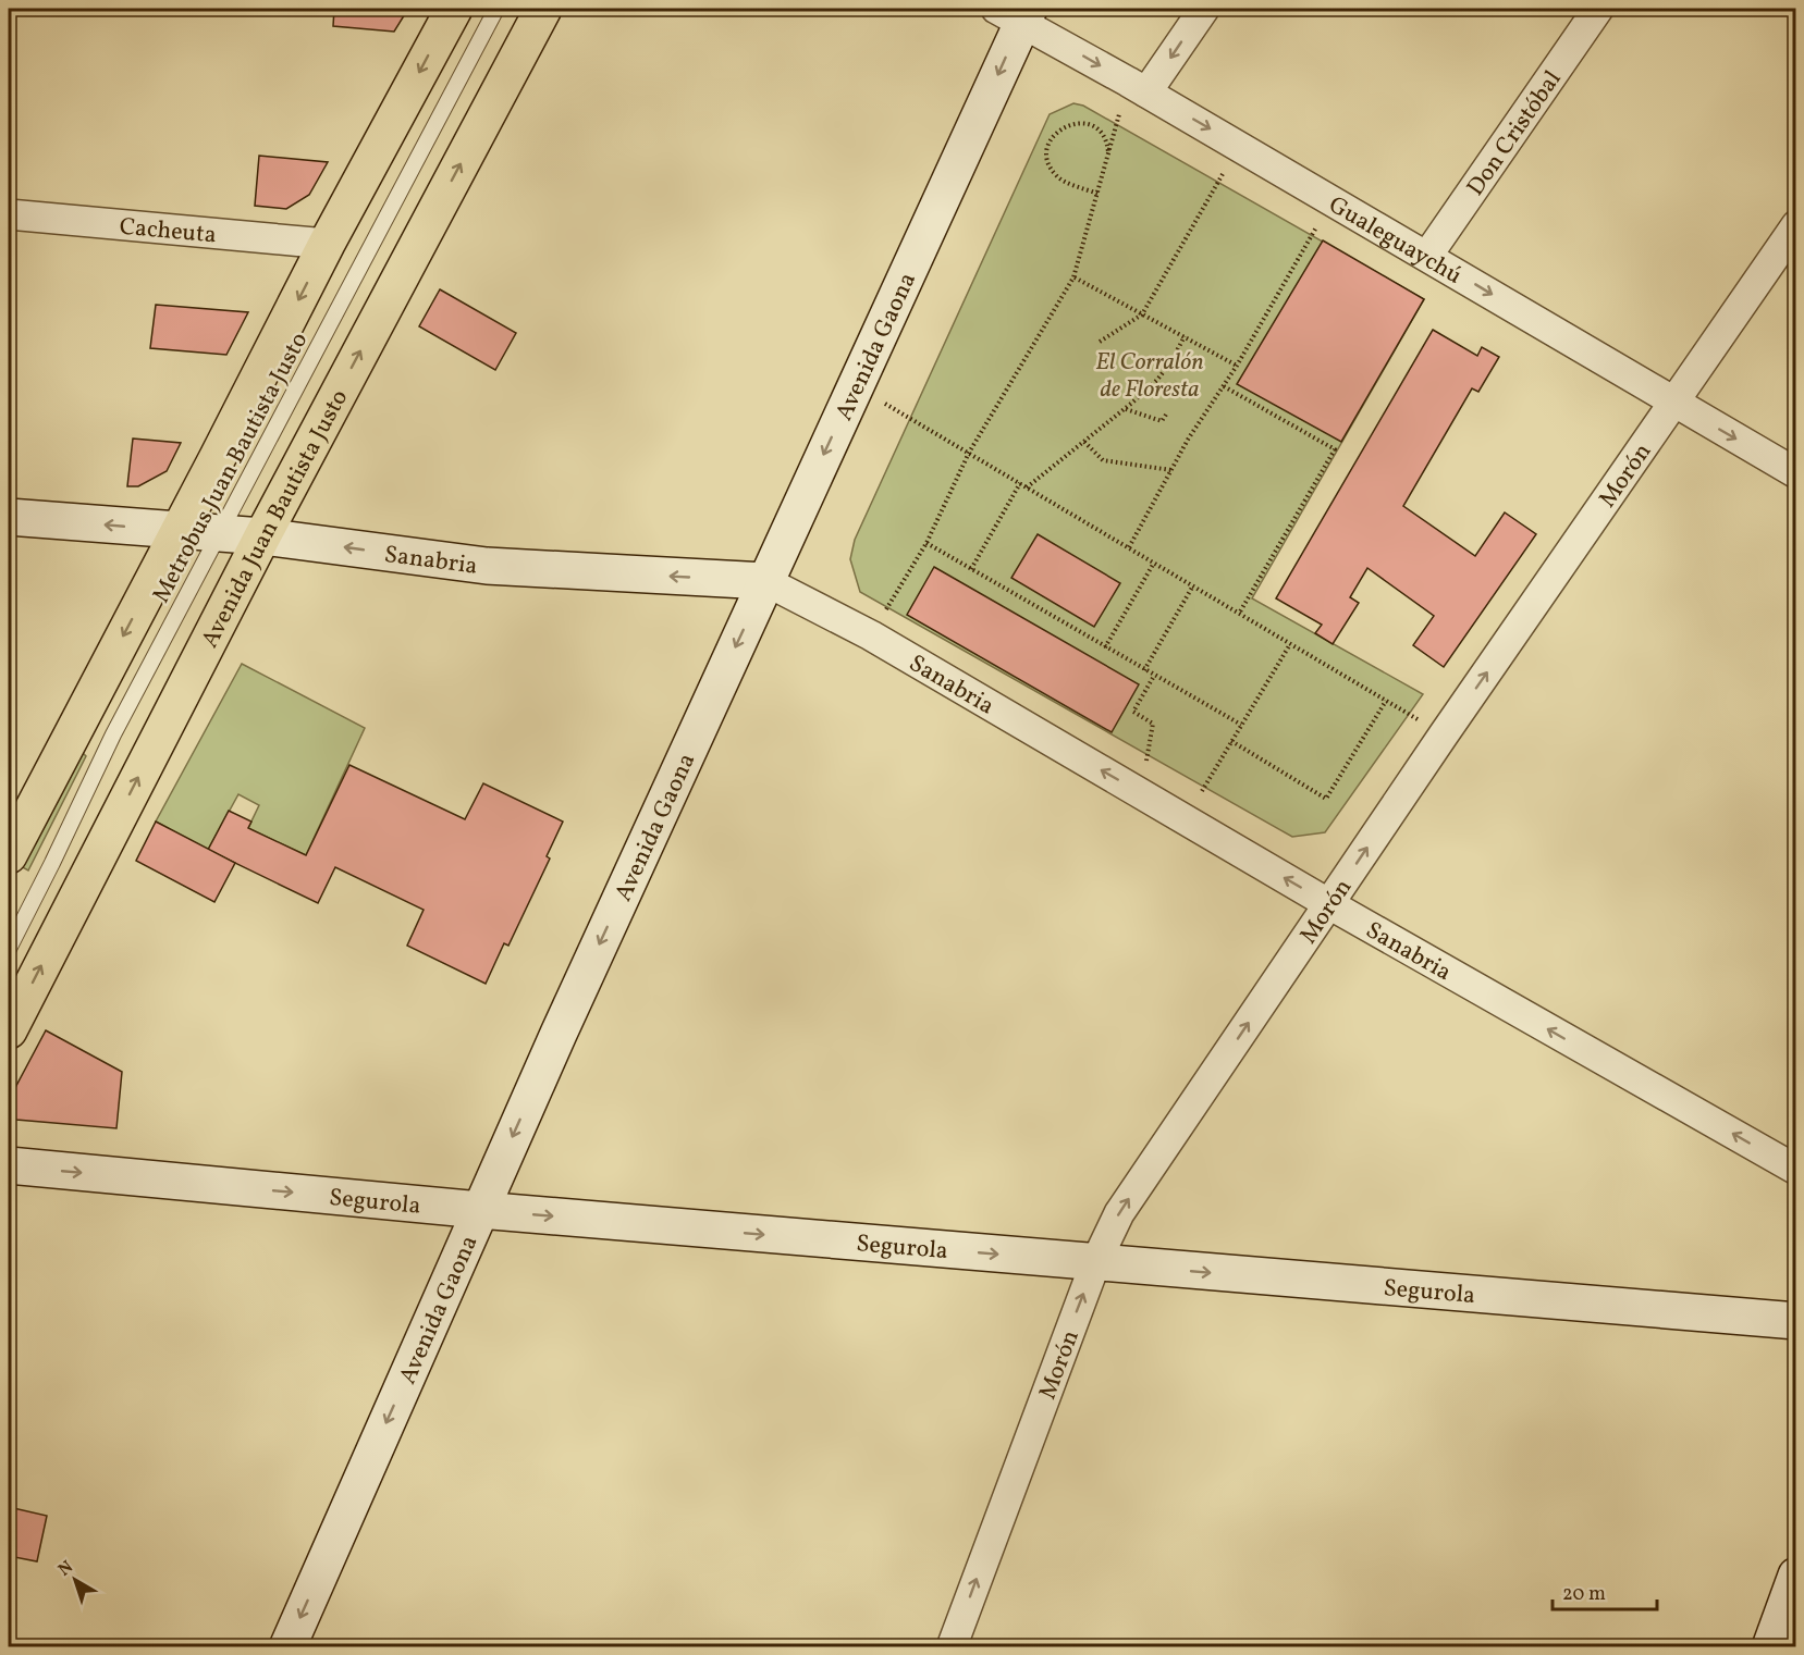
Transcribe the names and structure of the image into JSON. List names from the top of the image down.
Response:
{
  "streets": {
    "main road": ["Avenida Juan Bautista Justo"],
    "street": [
      "Don Cristóbal",
      "Cacheuta",
      "Gualeguaychú",
      "Avenida Gaona",
      "Morón",
      "Sanabria",
      "Segurola"
    ],
    "lane": ["Metrobus Juan Bautista Justo"]
  },
  "crossings": [
    ["Don Cristóbal", "Gualeguaychú"],
    ["Gualeguaychú", "Avenida Gaona"],
    ["Gualeguaychú", "Morón"],
    ["Avenida Gaona", "Sanabria"],
    ["Avenida Gaona", "Segurola"],
    ["Metrobus Juan Bautista Justo", "Sanabria"],
    ["Morón", "Sanabria"],
    ["Morón", "Segurola"],
    ["Avenida Juan Bautista Justo", "Sanabria"]
  ],
  "one_way": [
    "Gualeguaychú",
    "Avenida Gaona",
    "Morón",
    "Sanabria",
    "Segurola"
  ],
  "parks": ["El Corralón de Floresta"],
  "scale_bar": "20 m",
  "north": "top left"
}
